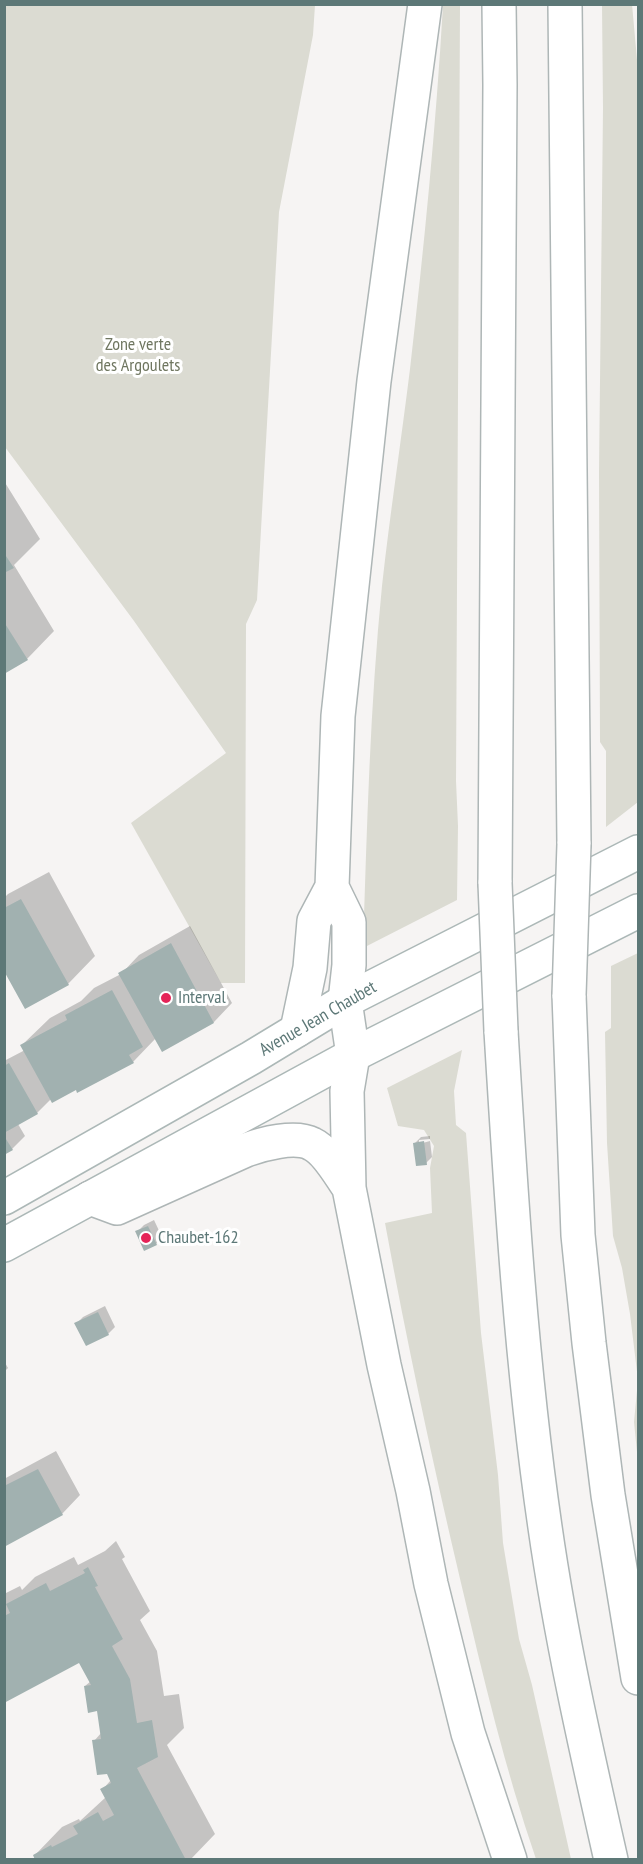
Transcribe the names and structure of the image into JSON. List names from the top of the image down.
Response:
{
  "streets": {
    "main road": ["Avenue Jean Chaubet"]
  },
  "parks": ["Zone verte des Argoulets"],
  "places": ["Interval", "Chaubet-162"]
}
